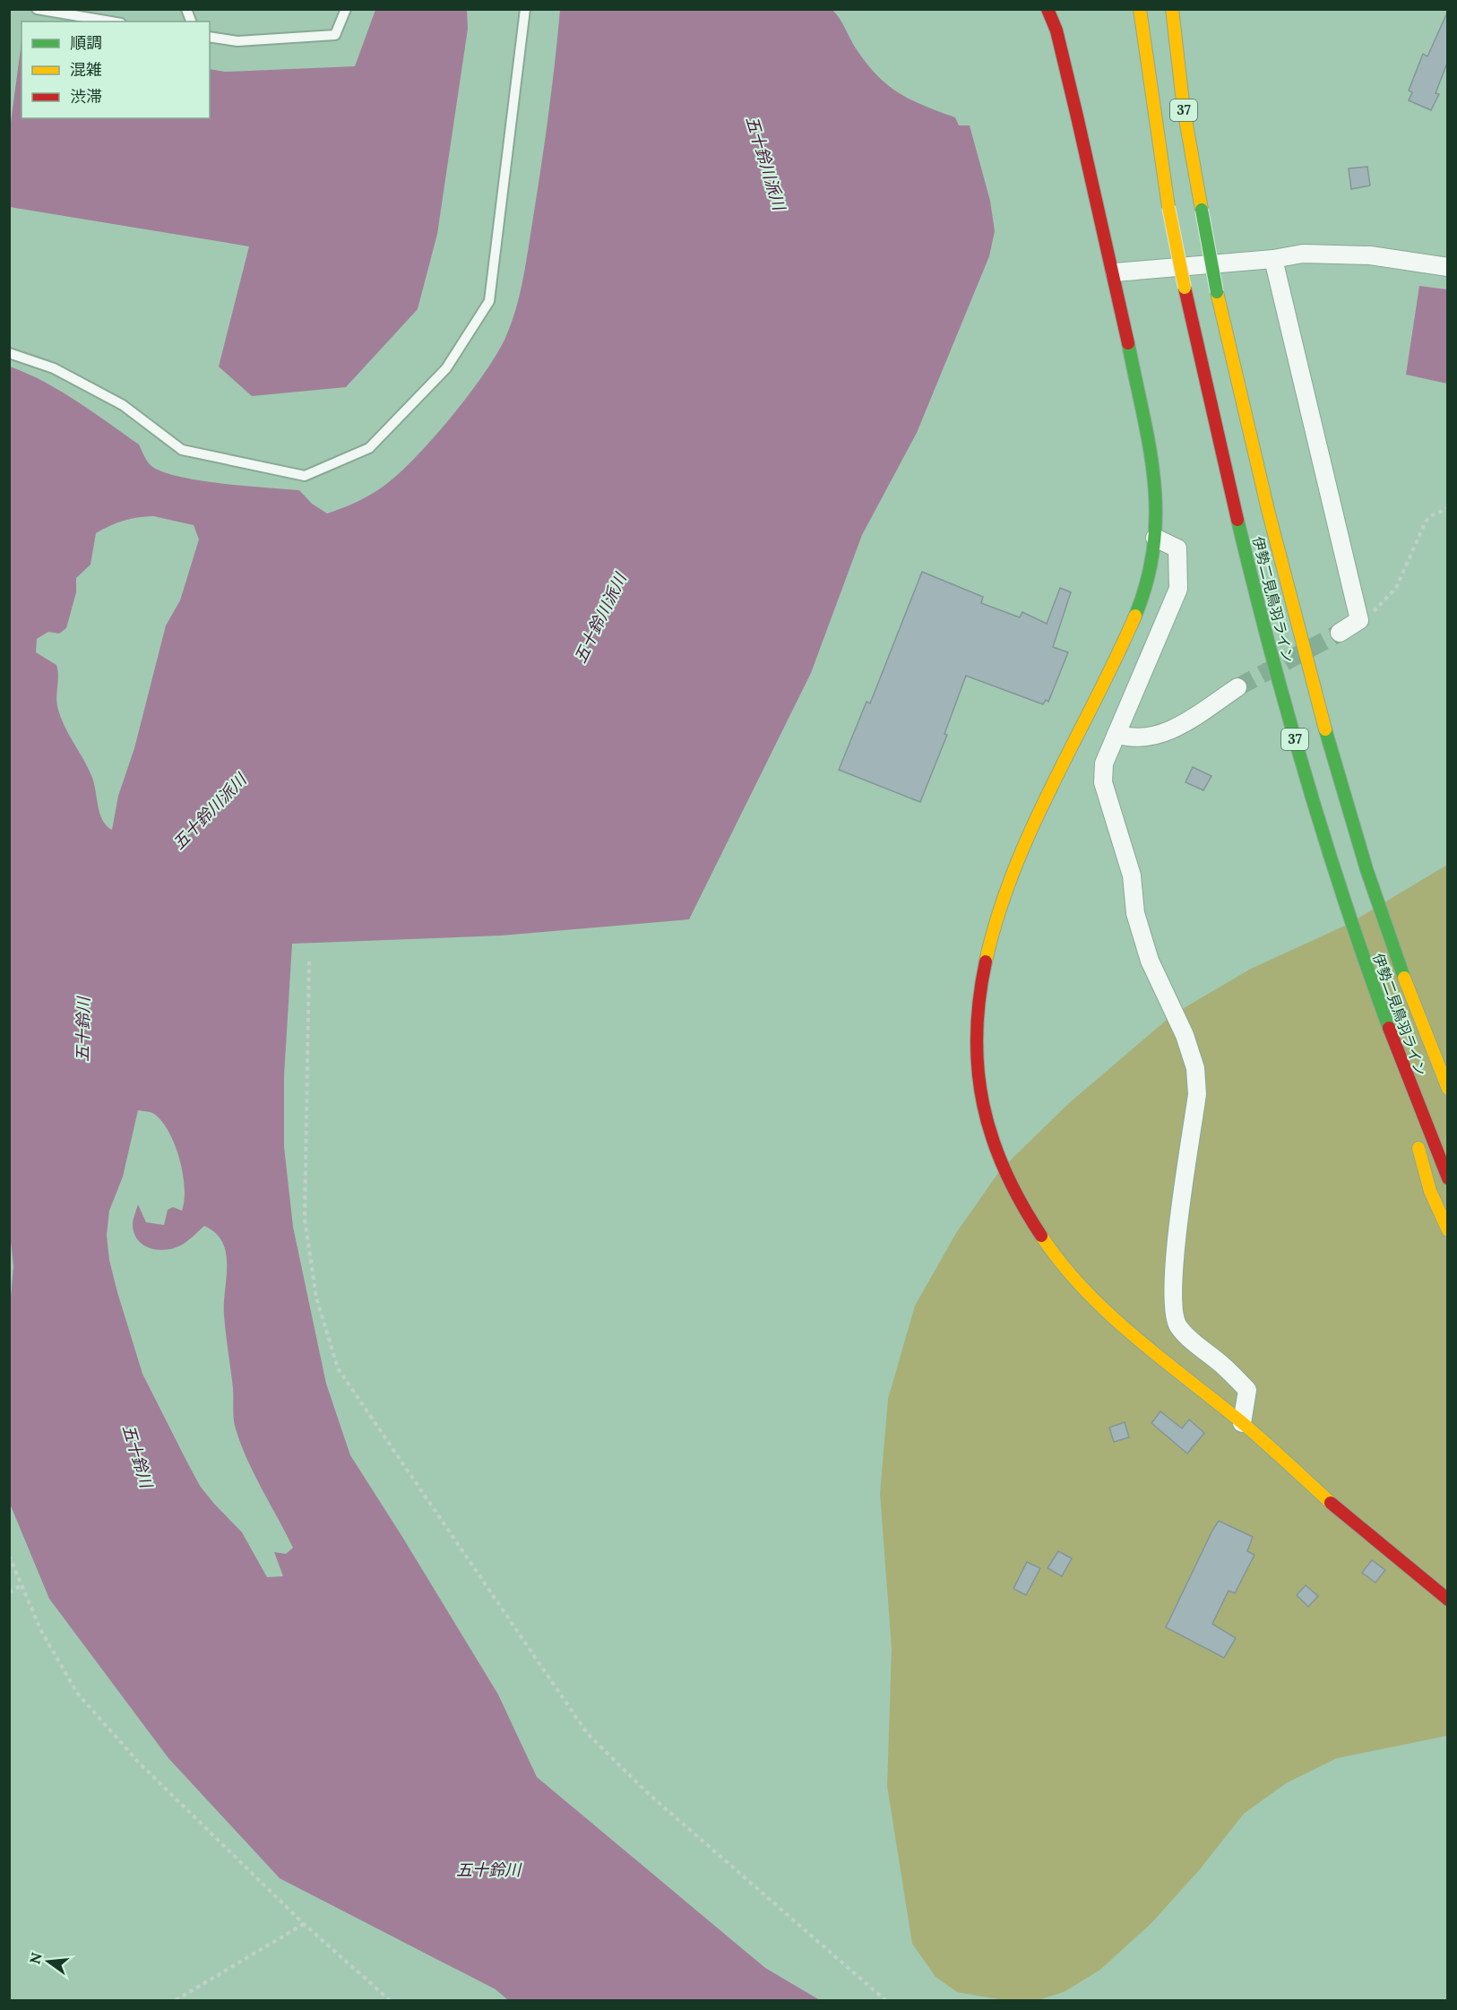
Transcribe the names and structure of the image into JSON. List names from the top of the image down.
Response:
{
  "streets": {
    "main road": ["37", "伊勢二見鳥羽ライン"]
  },
  "water": ["五十鈴川派川", "五十鈴川"],
  "legend": ["順調", "混雑", "渋滞"],
  "north": "left"
}
